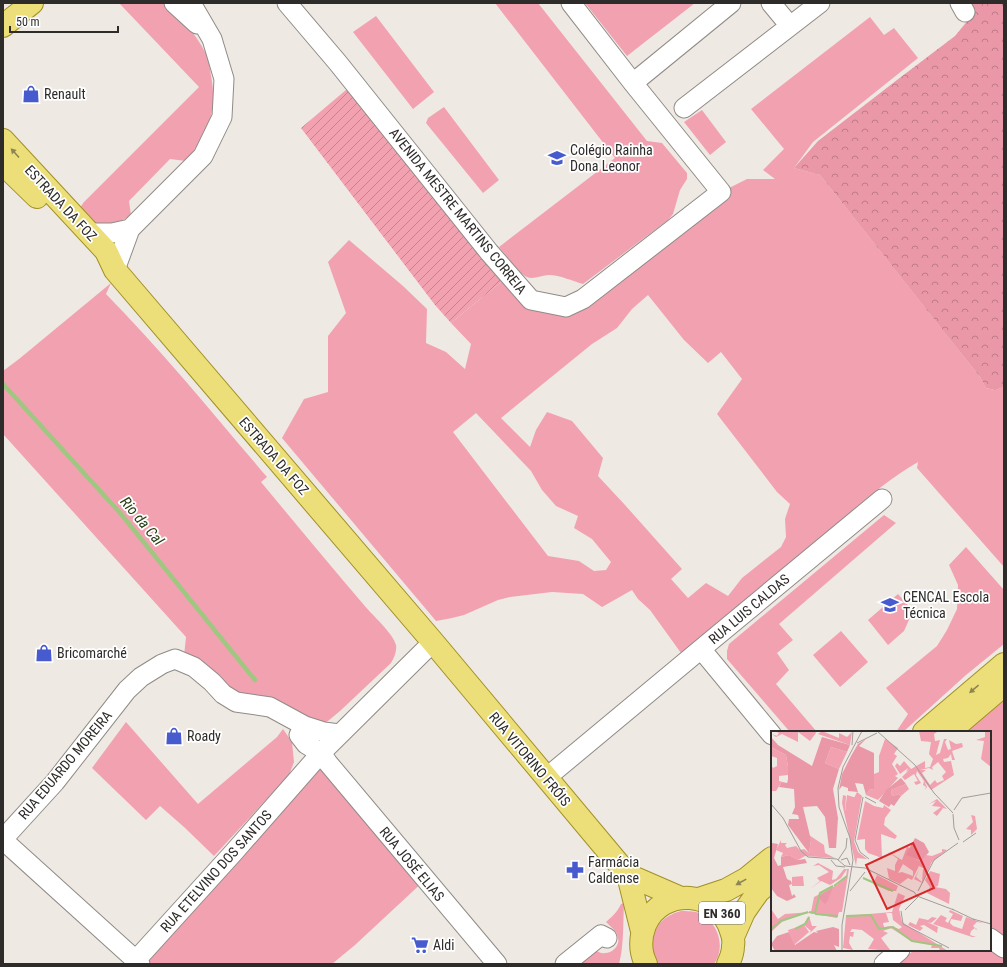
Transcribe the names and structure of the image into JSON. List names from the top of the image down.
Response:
{
  "streets": {
    "main road": ["ESTRADA DA FOZ", "RUA VITORINO FRÓIS", "EN 360"],
    "street": [
      "AVENIDA MESTRE MARTINS CORREIA",
      "RUA LUIS CALDAS",
      "RUA EDUARDO MOREIRA",
      "RUA JOSÉ ELIAS",
      "RUA ETELVINO DOS SANTOS"
    ]
  },
  "crossings": [
    ["ESTRADA DA FOZ", "RUA VITORINO FRÓIS"],
    ["RUA VITORINO FRÓIS", "EN 360"],
    ["RUA EDUARDO MOREIRA", "RUA JOSÉ ELIAS"],
    ["RUA JOSÉ ELIAS", "RUA ETELVINO DOS SANTOS"]
  ],
  "water": ["Rio da Cal"],
  "places": {
    "shop": ["Renault", "Bricomarché", "Roady"],
    "school or university": ["Colégio Rainha Dona Leonor", "CENCAL Escola Técnica"],
    "pharmacy": ["Farmácia Caldense"],
    "supermarket": ["Aldi"]
  },
  "scale_bar": "50 m"
}
